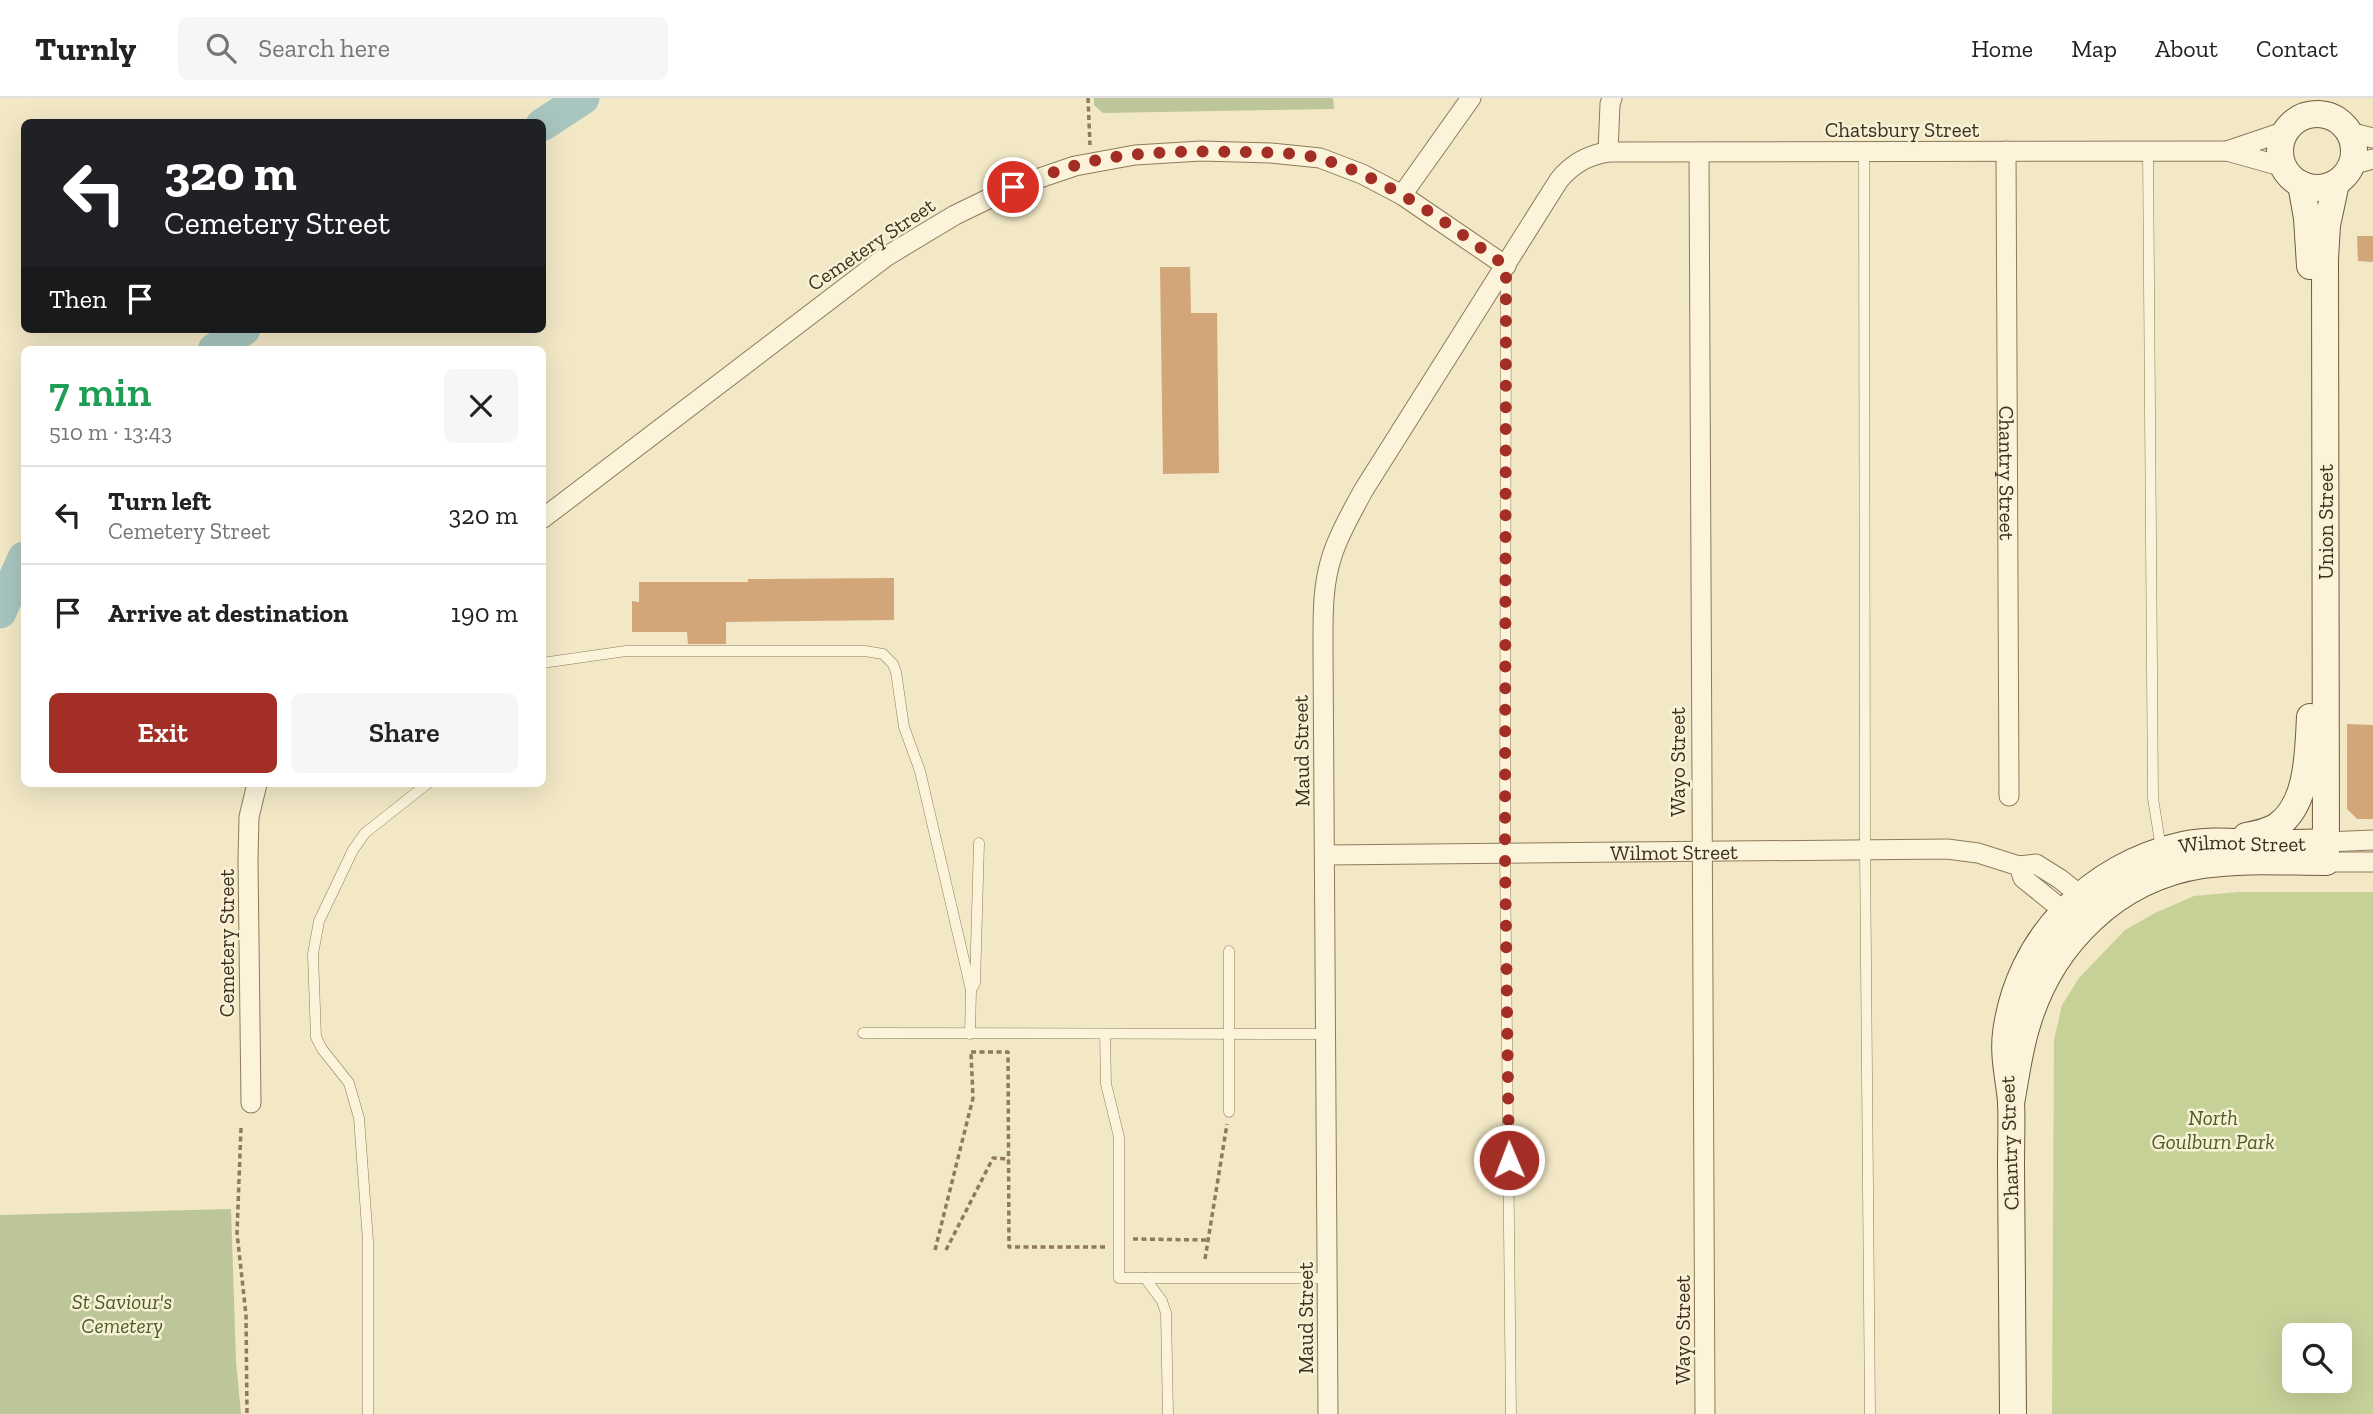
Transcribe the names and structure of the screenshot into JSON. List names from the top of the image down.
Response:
{
  "streets": {
    "main road": ["Chantry Street", "Union Street", "Wilmot Street"],
    "street": [
      "Chatsbury Street",
      "Cemetery Street",
      "Maud Street",
      "Wayo Street"
    ]
  },
  "crossings": [
    ["Chatsbury Street", "Chantry Street"],
    ["Chatsbury Street", "Union Street"],
    ["Chatsbury Street", "Maud Street"],
    ["Chatsbury Street", "Wayo Street"],
    ["Cemetery Street", "Maud Street"],
    ["Chantry Street", "Wilmot Street"],
    ["Union Street", "Wilmot Street"],
    ["Maud Street", "Wilmot Street"],
    ["Wayo Street", "Wilmot Street"]
  ],
  "parks": ["North Goulburn Park", "St Saviour's Cemetery"],
  "page": {
    "header": "Turnly",
    "search": "Search here",
    "nav": [
      "Home",
      "Map",
      "About",
      "Contact"
    ],
    "turn": ["320 m", "Cemetery Street"],
    "then": "Then",
    "heading": ["7 min", "510 m · 13:43"],
    "list": [
      {
        "name": "Turn left",
        "note": "Cemetery Street",
        "value": "320 m"
      },
      {
        "name": "Arrive at destination",
        "value": "190 m"
      }
    ],
    "buttons": ["Exit", "Share"]
  }
}
